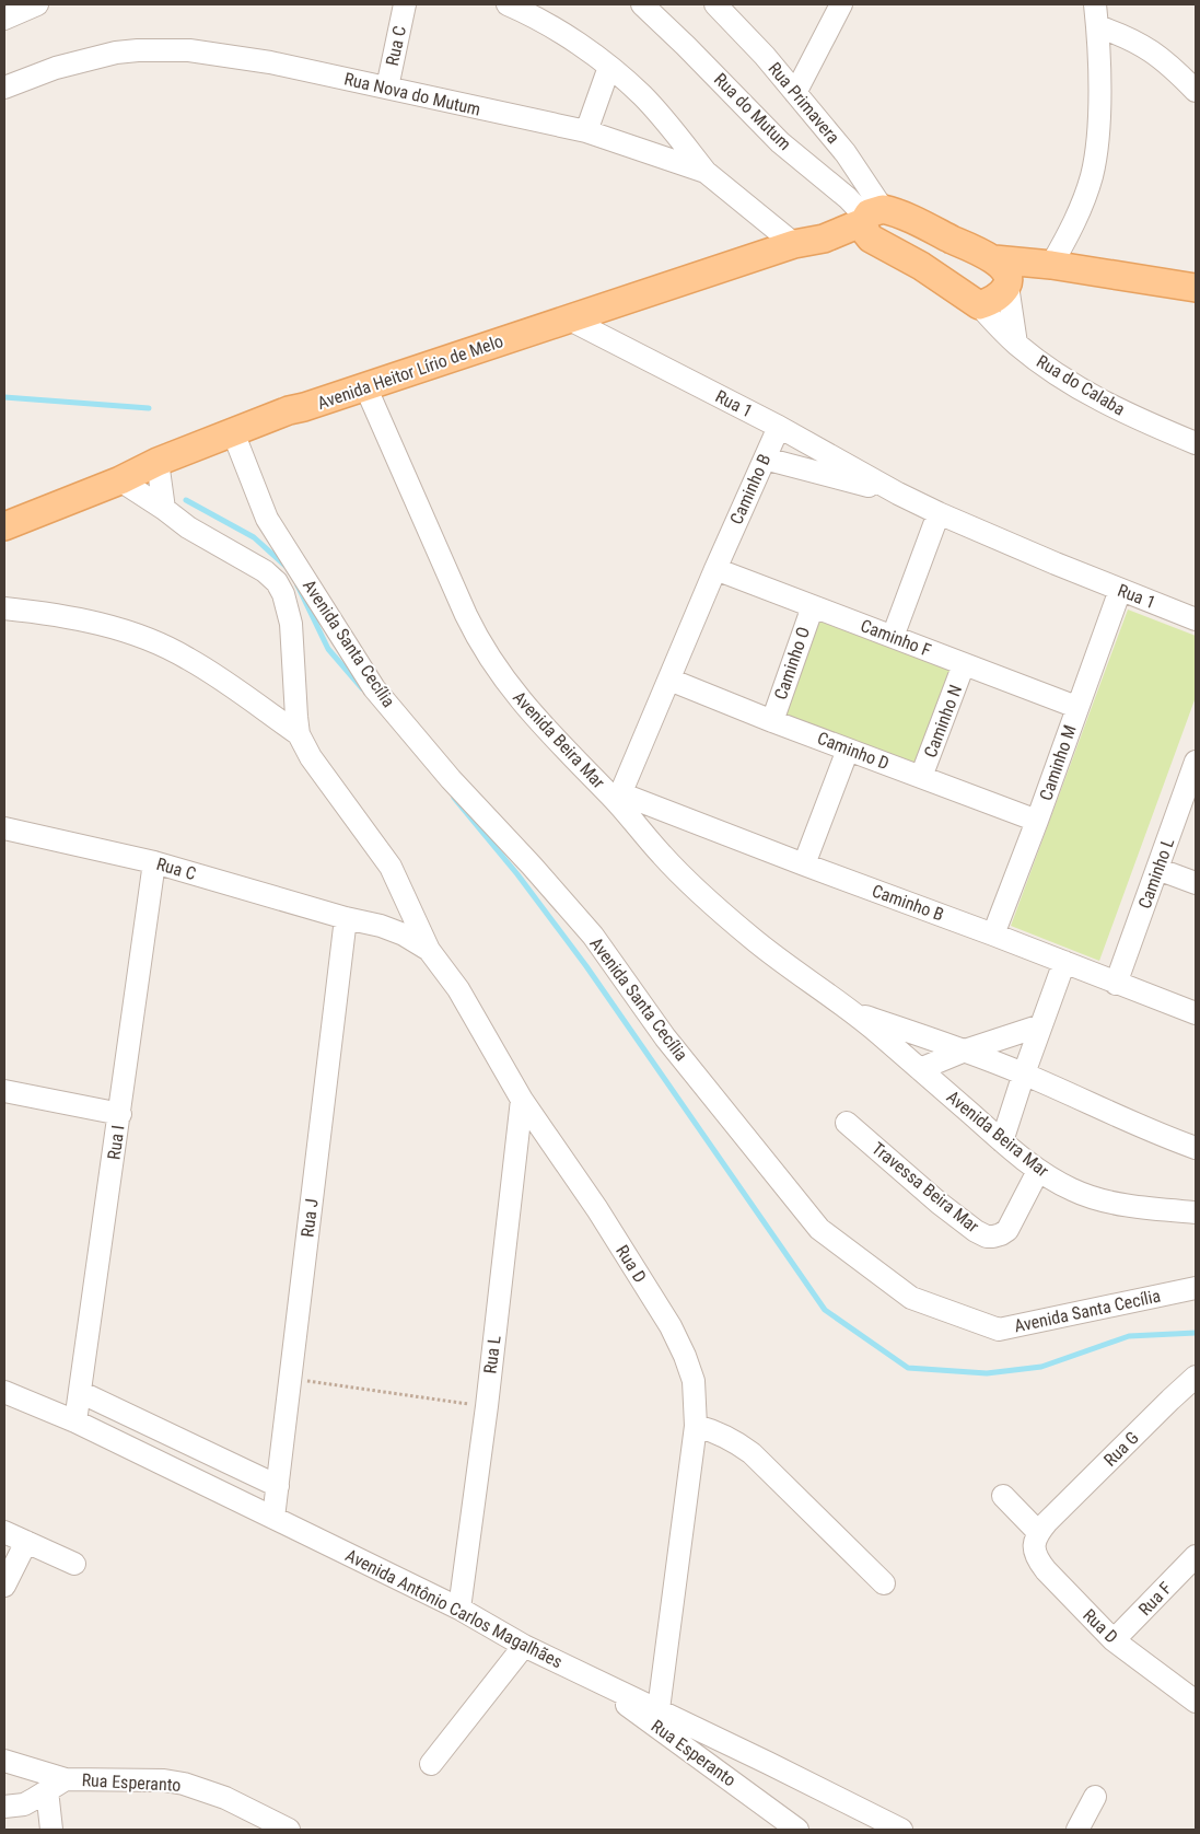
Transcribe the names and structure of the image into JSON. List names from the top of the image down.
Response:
{
  "streets": {
    "main road": ["Avenida Heitor Lírio de Melo"],
    "street": [
      "Rua C",
      "Rua Nova do Mutum",
      "Rua Primavera",
      "Rua do Mutum",
      "Rua do Calaba",
      "Rua 1",
      "Caminho B",
      "Caminho F",
      "Avenida Santa Cecília",
      "Caminho O",
      "Caminho N",
      "Avenida Beira Mar",
      "Caminho D",
      "Caminho M",
      "Caminho L",
      "Rua I",
      "Travessa Beira Mar",
      "Rua J",
      "Rua D",
      "Rua L",
      "Rua G",
      "Rua F",
      "Avenida Antônio Carlos Magalhães",
      "Rua Esperanto"
    ]
  },
  "crossings": [
    ["Rua C", "Rua Nova do Mutum"],
    ["Rua C", "Rua I"],
    ["Rua C", "Rua J"],
    ["Rua C", "Rua D"],
    ["Rua Nova do Mutum", "Avenida Heitor Lírio de Melo"],
    ["Rua Primavera", "Rua do Mutum"],
    ["Rua Primavera", "Avenida Heitor Lírio de Melo"],
    ["Rua do Mutum", "Avenida Heitor Lírio de Melo"],
    ["Avenida Heitor Lírio de Melo", "Rua 1"],
    ["Avenida Heitor Lírio de Melo", "Avenida Santa Cecília"],
    ["Avenida Heitor Lírio de Melo", "Avenida Beira Mar"],
    ["Rua 1", "Caminho B"],
    ["Rua 1", "Caminho M"],
    ["Caminho B", "Caminho F"],
    ["Caminho B", "Avenida Beira Mar"],
    ["Caminho B", "Caminho D"],
    ["Caminho B", "Caminho M"],
    ["Caminho B", "Caminho L"],
    ["Caminho F", "Caminho O"],
    ["Caminho F", "Caminho N"],
    ["Caminho F", "Caminho M"],
    ["Caminho O", "Caminho D"],
    ["Caminho N", "Caminho D"],
    ["Avenida Beira Mar", "Travessa Beira Mar"],
    ["Caminho D", "Caminho M"],
    ["Rua I", "Avenida Antônio Carlos Magalhães"],
    ["Rua J", "Rua D"],
    ["Rua J", "Avenida Antônio Carlos Magalhães"],
    ["Rua D", "Rua L"],
    ["Rua D", "Rua G"],
    ["Rua D", "Rua F"],
    ["Rua D", "Avenida Antônio Carlos Magalhães"],
    ["Rua L", "Avenida Antônio Carlos Magalhães"],
    ["Avenida Antônio Carlos Magalhães", "Rua Esperanto"]
  ]
}
